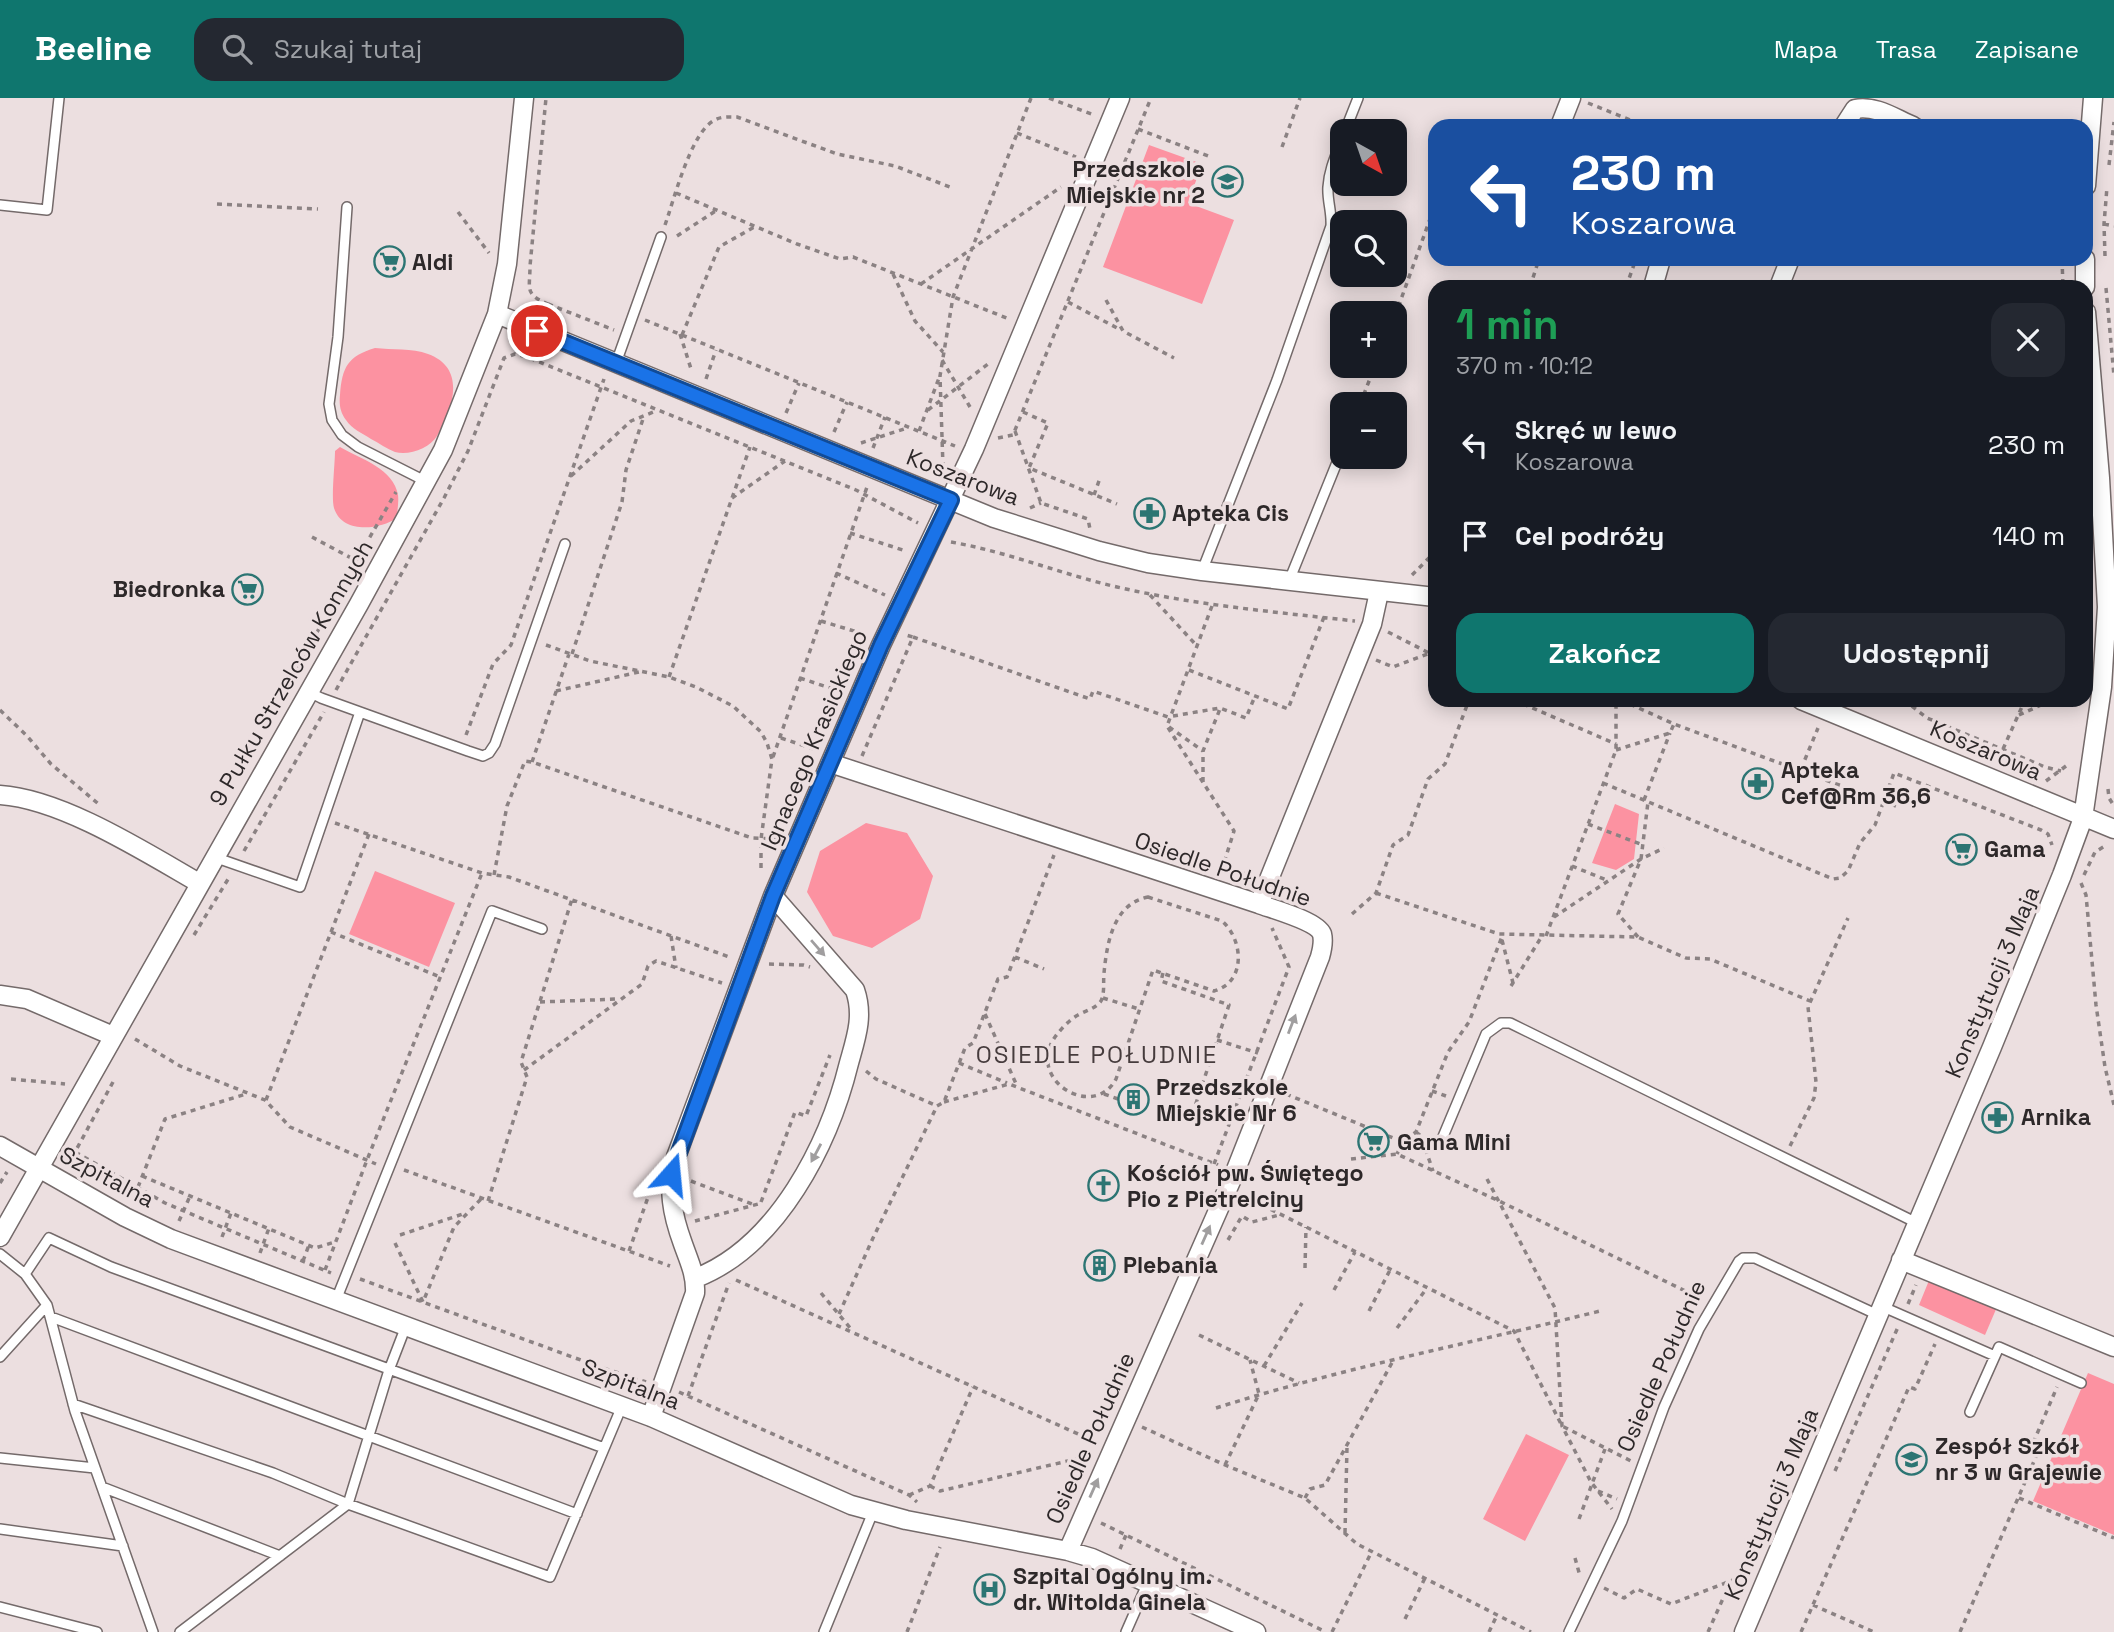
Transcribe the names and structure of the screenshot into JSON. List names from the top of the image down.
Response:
{
  "streets": {
    "street": [
      "Koszarowa",
      "9 Pułku Strzelców Konnych",
      "Ignacego Krasickiego",
      "Osiedle Południe",
      "Konstytucji 3 Maja",
      "Szpitalna"
    ]
  },
  "crossings": [
    ["Koszarowa", "9 Pułku Strzelców Konnych"],
    ["Koszarowa", "Ignacego Krasickiego"],
    ["Koszarowa", "Konstytucji 3 Maja"],
    ["9 Pułku Strzelców Konnych", "Szpitalna"],
    ["Ignacego Krasickiego", "Osiedle Południe"],
    ["Osiedle Południe", "Konstytucji 3 Maja"],
    ["Osiedle Południe", "Szpitalna"]
  ],
  "districts": ["OSIEDLE POŁUDNIE"],
  "places": {
    "school or university": ["Przedszkole Miejskie nr 2", "Zespół Szkół nr 3 w Grajewie"],
    "supermarket": [
      "Aldi",
      "Biedronka",
      "Gama",
      "Gama Mini"
    ],
    "pharmacy": ["Apteka Cis", "Apteka Cef@Rm 36,6", "Arnika"],
    "building": ["Przedszkole Miejskie Nr 6", "Plebania"],
    "church": ["Kościół pw. Świętego Pio z Pietrelciny"],
    "hospital": ["Szpital Ogólny im. dr. Witolda Ginela"]
  },
  "north": "bottom right",
  "page": {
    "header": "Beeline",
    "search": "Szukaj tutaj",
    "nav": ["Mapa", "Trasa", "Zapisane"],
    "map_buttons": ["+", "−"],
    "turn": ["230 m", "Koszarowa"],
    "heading": ["1 min", "370 m · 10:12"],
    "list": [
      {
        "name": "Skręć w lewo",
        "note": "Koszarowa",
        "value": "230 m"
      },
      {
        "name": "Cel podróży",
        "value": "140 m"
      }
    ],
    "buttons": ["Zakończ", "Udostępnij"]
  }
}
